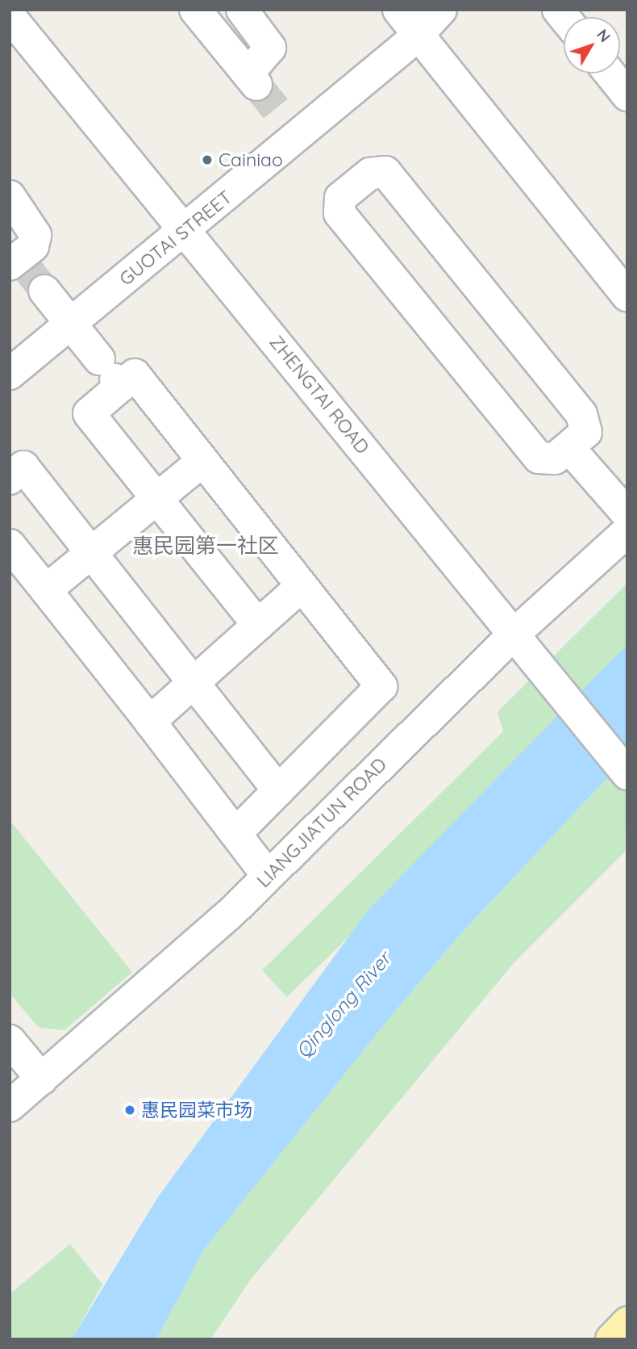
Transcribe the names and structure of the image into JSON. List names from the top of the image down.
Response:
{
  "streets": {
    "street": ["GUOTAI STREET", "ZHENGTAI ROAD", "LIANGJIATUN ROAD"]
  },
  "crossings": [
    ["GUOTAI STREET", "ZHENGTAI ROAD"],
    ["ZHENGTAI ROAD", "LIANGJIATUN ROAD"]
  ],
  "districts": ["惠民园第一社区"],
  "water": ["Qinglong River"],
  "places": ["Cainiao", "惠民园菜市场"],
  "north": "top right"
}
